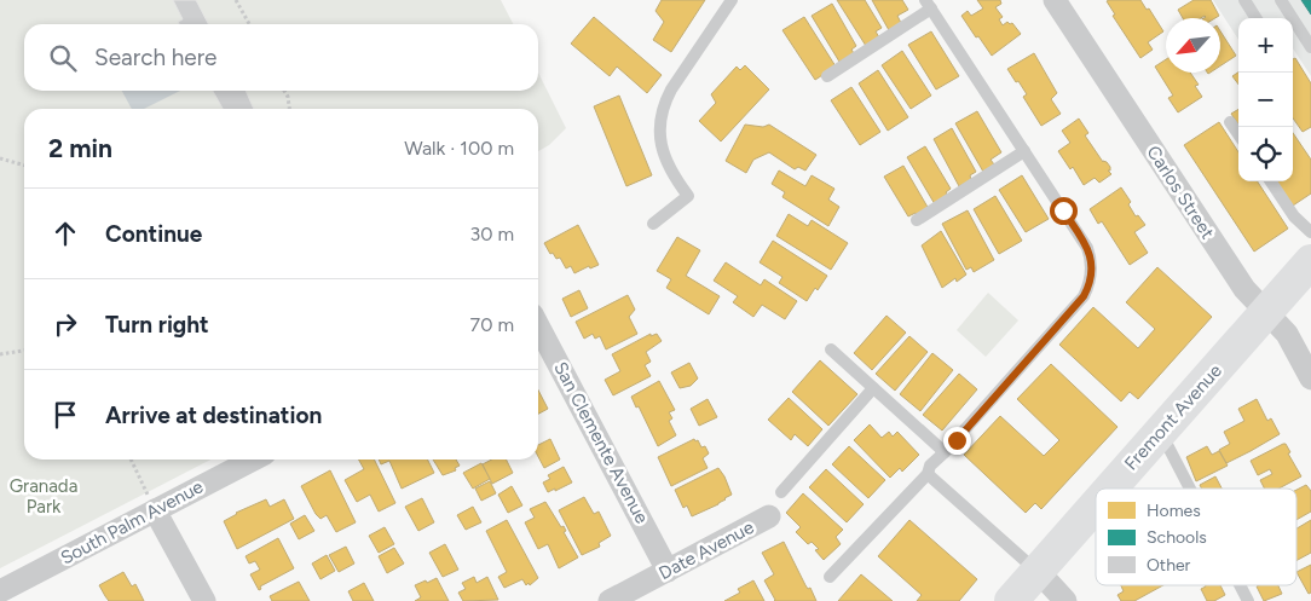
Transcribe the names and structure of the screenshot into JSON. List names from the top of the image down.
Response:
{
  "streets": {
    "main road": ["Fremont Avenue"],
    "street": [
      "Carlos Street",
      "San Clemente Avenue",
      "South Palm Avenue",
      "Date Avenue"
    ]
  },
  "crossings": [
    ["Carlos Street", "Fremont Avenue"],
    ["San Clemente Avenue", "Date Avenue"]
  ],
  "parks": ["Granada Park"],
  "legend": ["Homes", "Schools", "Other"],
  "north": "bottom left",
  "page": {
    "map_buttons": ["+", "−"],
    "search": "Search here",
    "heading": ["2 min", "Walk · 100 m"],
    "list": [
      ["Continue", "30 m"],
      ["Turn right", "70 m"],
      "Arrive at destination"
    ]
  }
}
